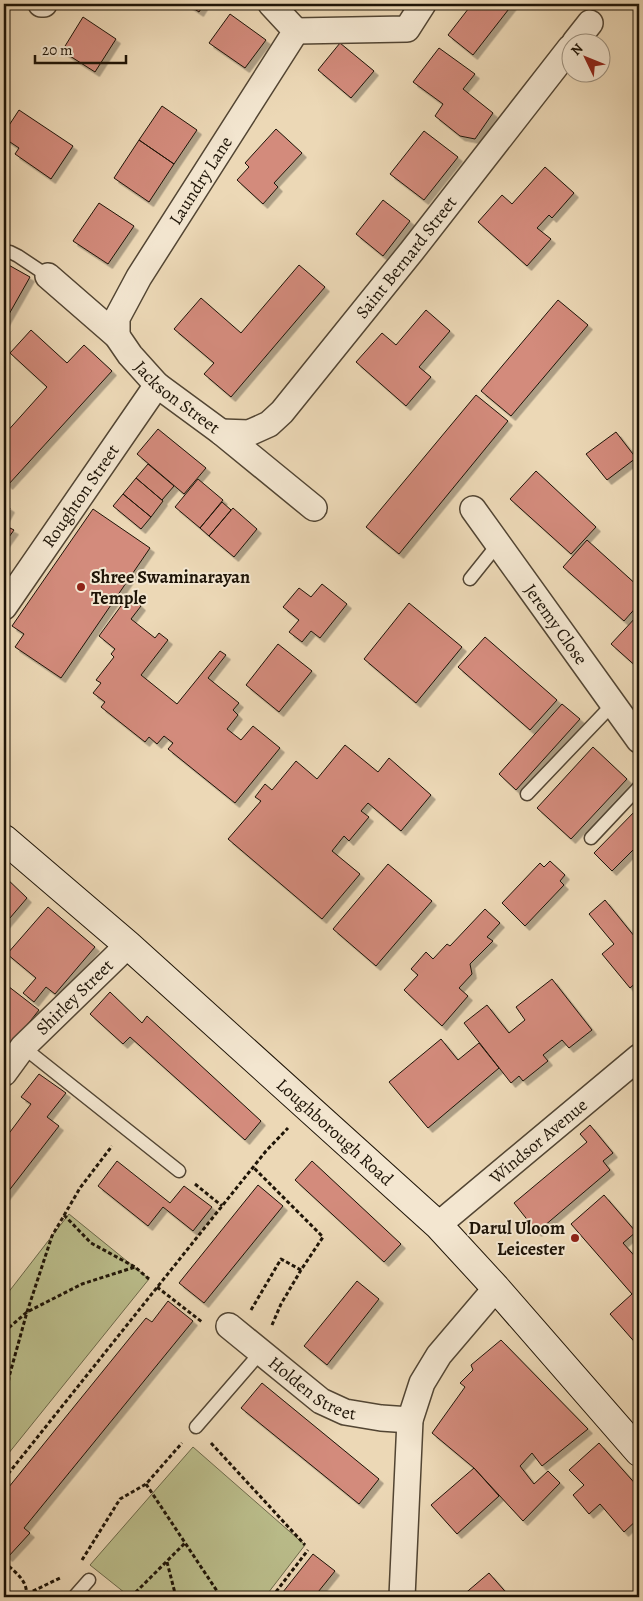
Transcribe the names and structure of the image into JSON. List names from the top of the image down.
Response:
{
  "streets": {
    "street": [
      "Laundry Lane",
      "Saint Bernard Street",
      "Jackson Street",
      "Roughton Street",
      "Jeremy Close",
      "Shirley Street",
      "Loughborough Road",
      "Windsor Avenue",
      "Holden Street"
    ]
  },
  "crossings": [
    ["Laundry Lane", "Jackson Street"],
    ["Saint Bernard Street", "Jackson Street"],
    ["Jackson Street", "Roughton Street"],
    ["Shirley Street", "Loughborough Road"],
    ["Loughborough Road", "Windsor Avenue"]
  ],
  "places": ["Shree Swaminarayan Temple", "Darul Uloom Leicester"],
  "scale_bar": "20 m",
  "north": "top left"
}
